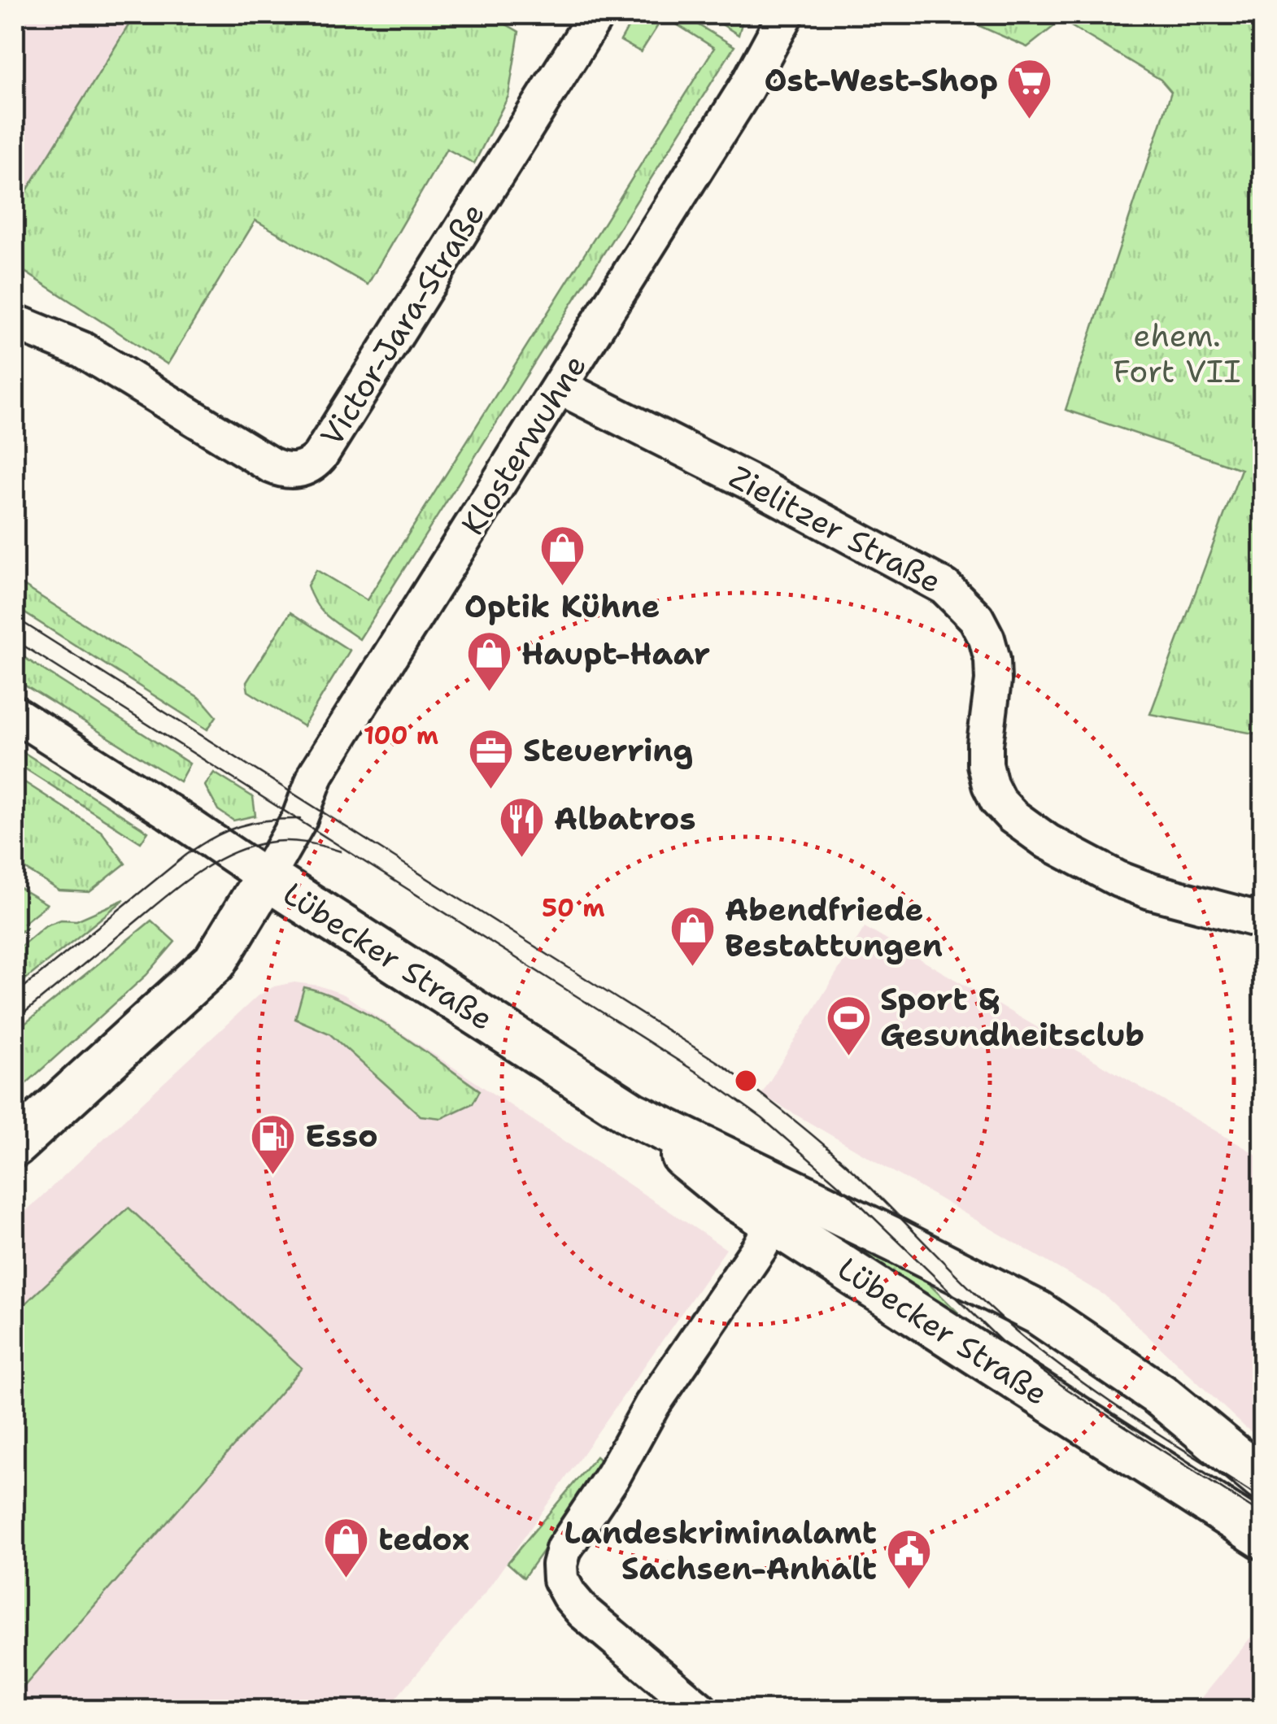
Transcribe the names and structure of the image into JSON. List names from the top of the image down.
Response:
{
  "streets": {
    "main road": ["Lübecker Straße"],
    "street": ["Victor-Jara-Straße", "Klosterwuhne", "Zielitzer Straße"]
  },
  "crossings": [
    ["Klosterwuhne", "Zielitzer Straße"],
    ["Klosterwuhne", "Lübecker Straße"]
  ],
  "parks": ["ehem. Fort VII"],
  "places": {
    "supermarket": ["Ost-West-Shop"],
    "shop": [
      "Optik Kühne",
      "Haupt-Haar",
      "Abendfriede Bestattungen",
      "tedox"
    ],
    "office": ["Steuerring"],
    "restaurant": ["Albatros"],
    "sports": ["Sport & Gesundheitsclub"],
    "fuel station": ["Esso"],
    "public building": ["Landeskriminalamt Sachsen-Anhalt"]
  },
  "rings": ["100 m", "50 m"]
}
